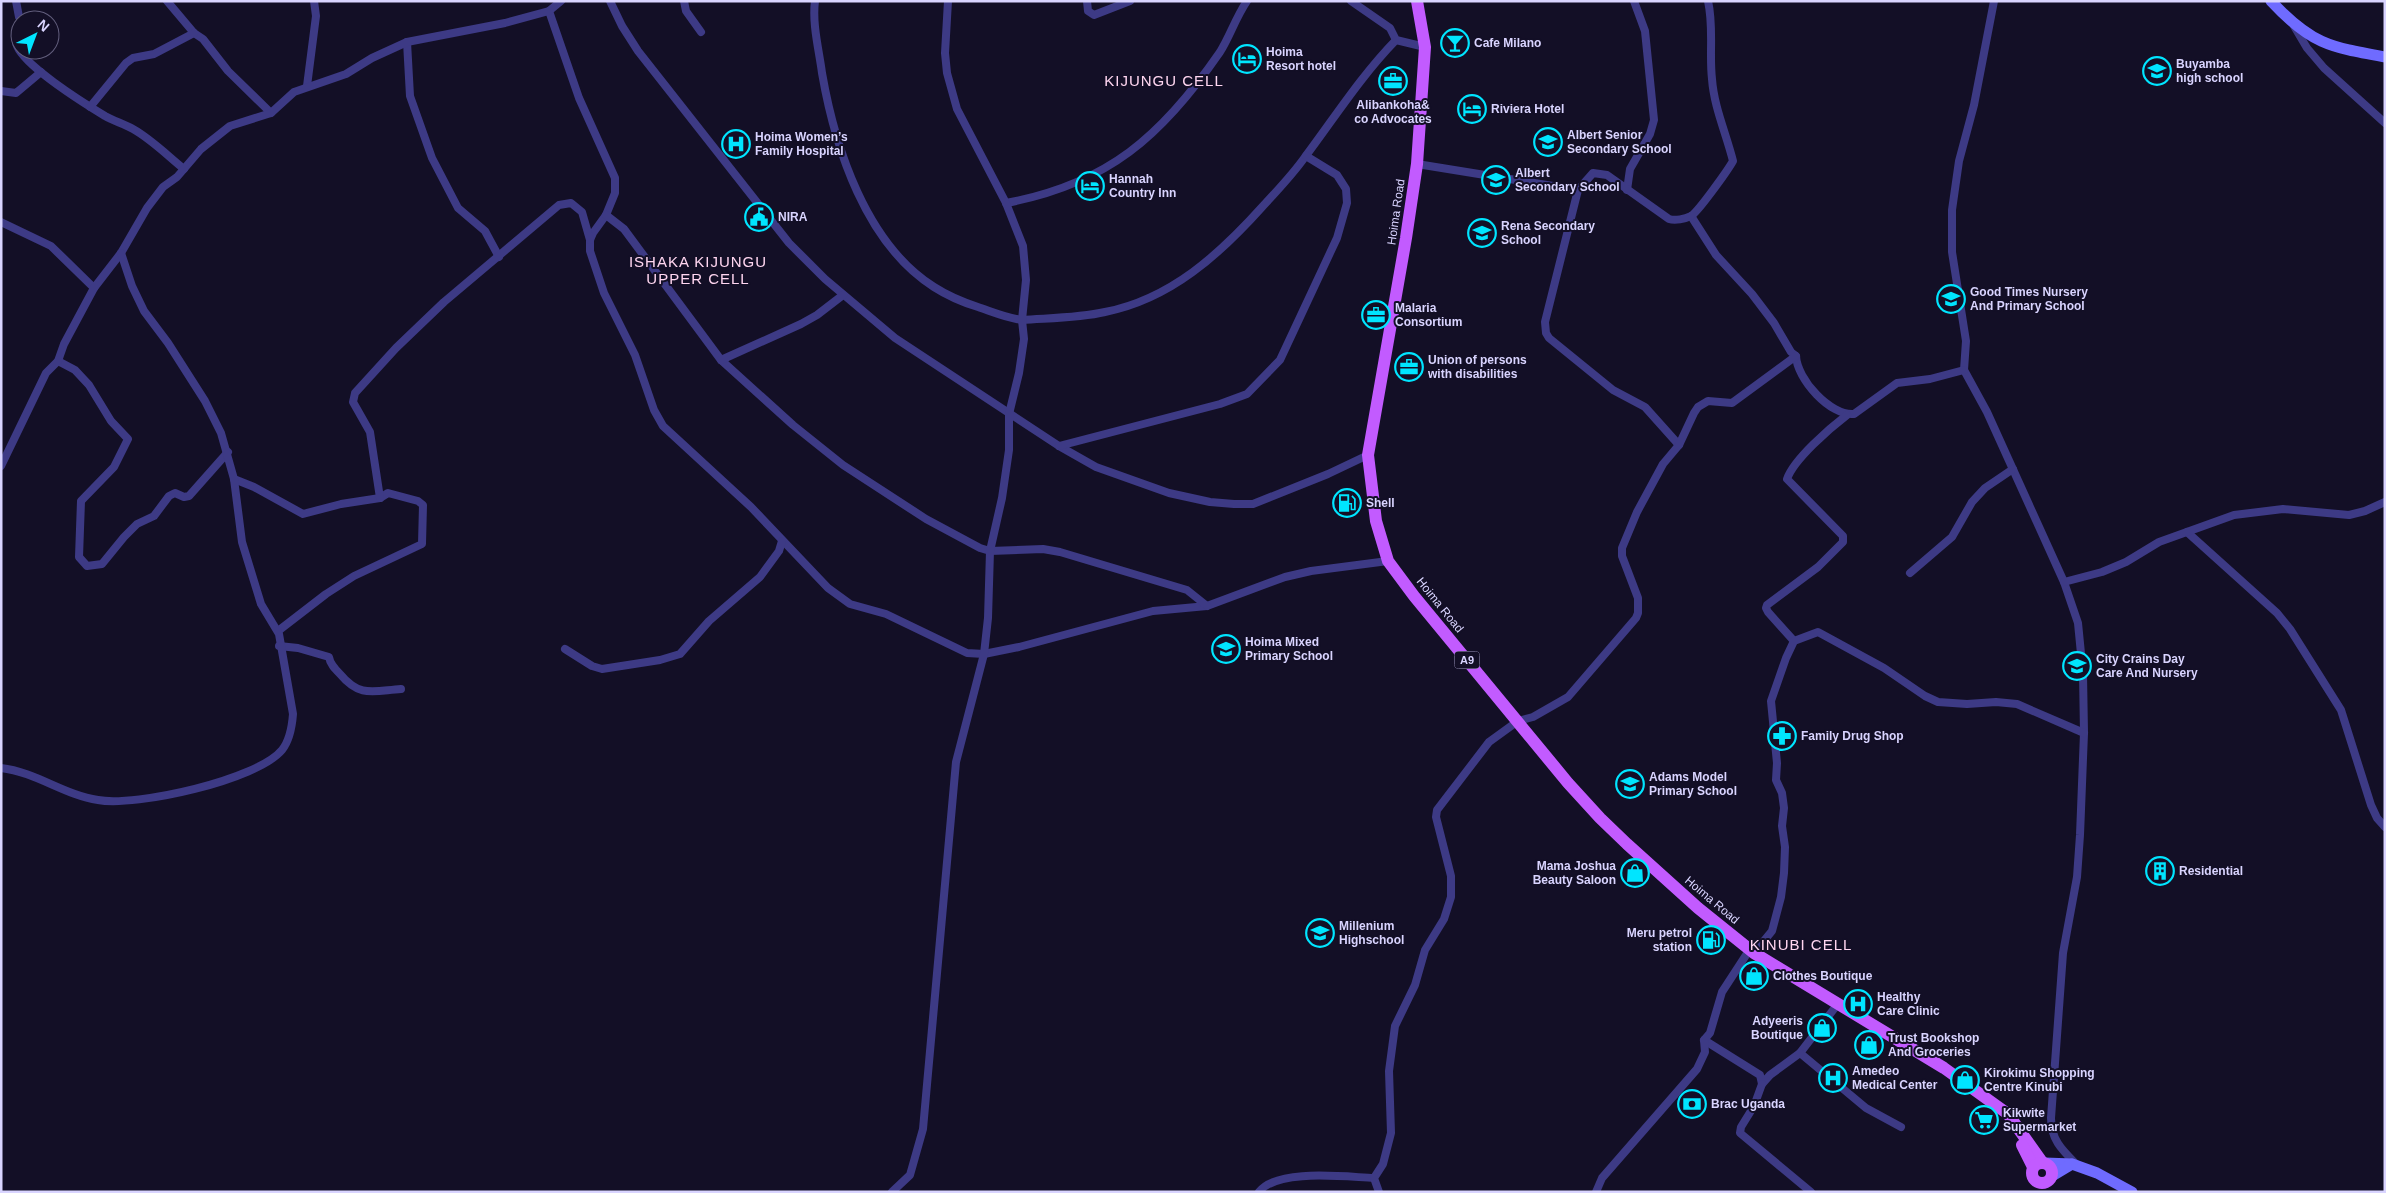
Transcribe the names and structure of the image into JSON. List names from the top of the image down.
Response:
{
  "streets": {
    "main road": ["Hoima Road", "A9"]
  },
  "crossings": [
    ["Hoima Road", "A9"]
  ],
  "districts": ["KIJUNGU CELL", "ISHAKA KIJUNGU UPPER CELL", "KINUBI CELL"],
  "places": {
    "bar": ["Cafe Milano"],
    "hotel": ["Hoima Resort hotel", "Riviera Hotel", "Hannah Country Inn"],
    "school or university": [
      "Buyamba high school",
      "Albert Senior Secondary School",
      "Albert Secondary School",
      "Rena Secondary School",
      "Good Times Nursery And Primary School",
      "Hoima Mixed Primary School",
      "City Crains Day Care And Nursery",
      "Adams Model Primary School",
      "Millenium Highschool"
    ],
    "office": ["Alibankoha& co Advocates", "Malaria Consortium", "Union of persons with disabilities"],
    "hospital": ["Hoima Women’s Family Hospital", "Healthy Care Clinic", "Amedeo Medical Center"],
    "public building": ["NIRA"],
    "fuel station": ["Shell", "Meru petrol station"],
    "pharmacy": ["Family Drug Shop"],
    "building": ["Residential"],
    "shop": [
      "Mama Joshua Beauty Saloon",
      "Clothes Boutique",
      "Adyeeris Boutique",
      "Trust Bookshop And Groceries",
      "Kirokimu Shopping Centre Kinubi"
    ],
    "bank": ["Brac Uganda"],
    "supermarket": ["Kikwite Supermarket"]
  },
  "north": "top right"
}
